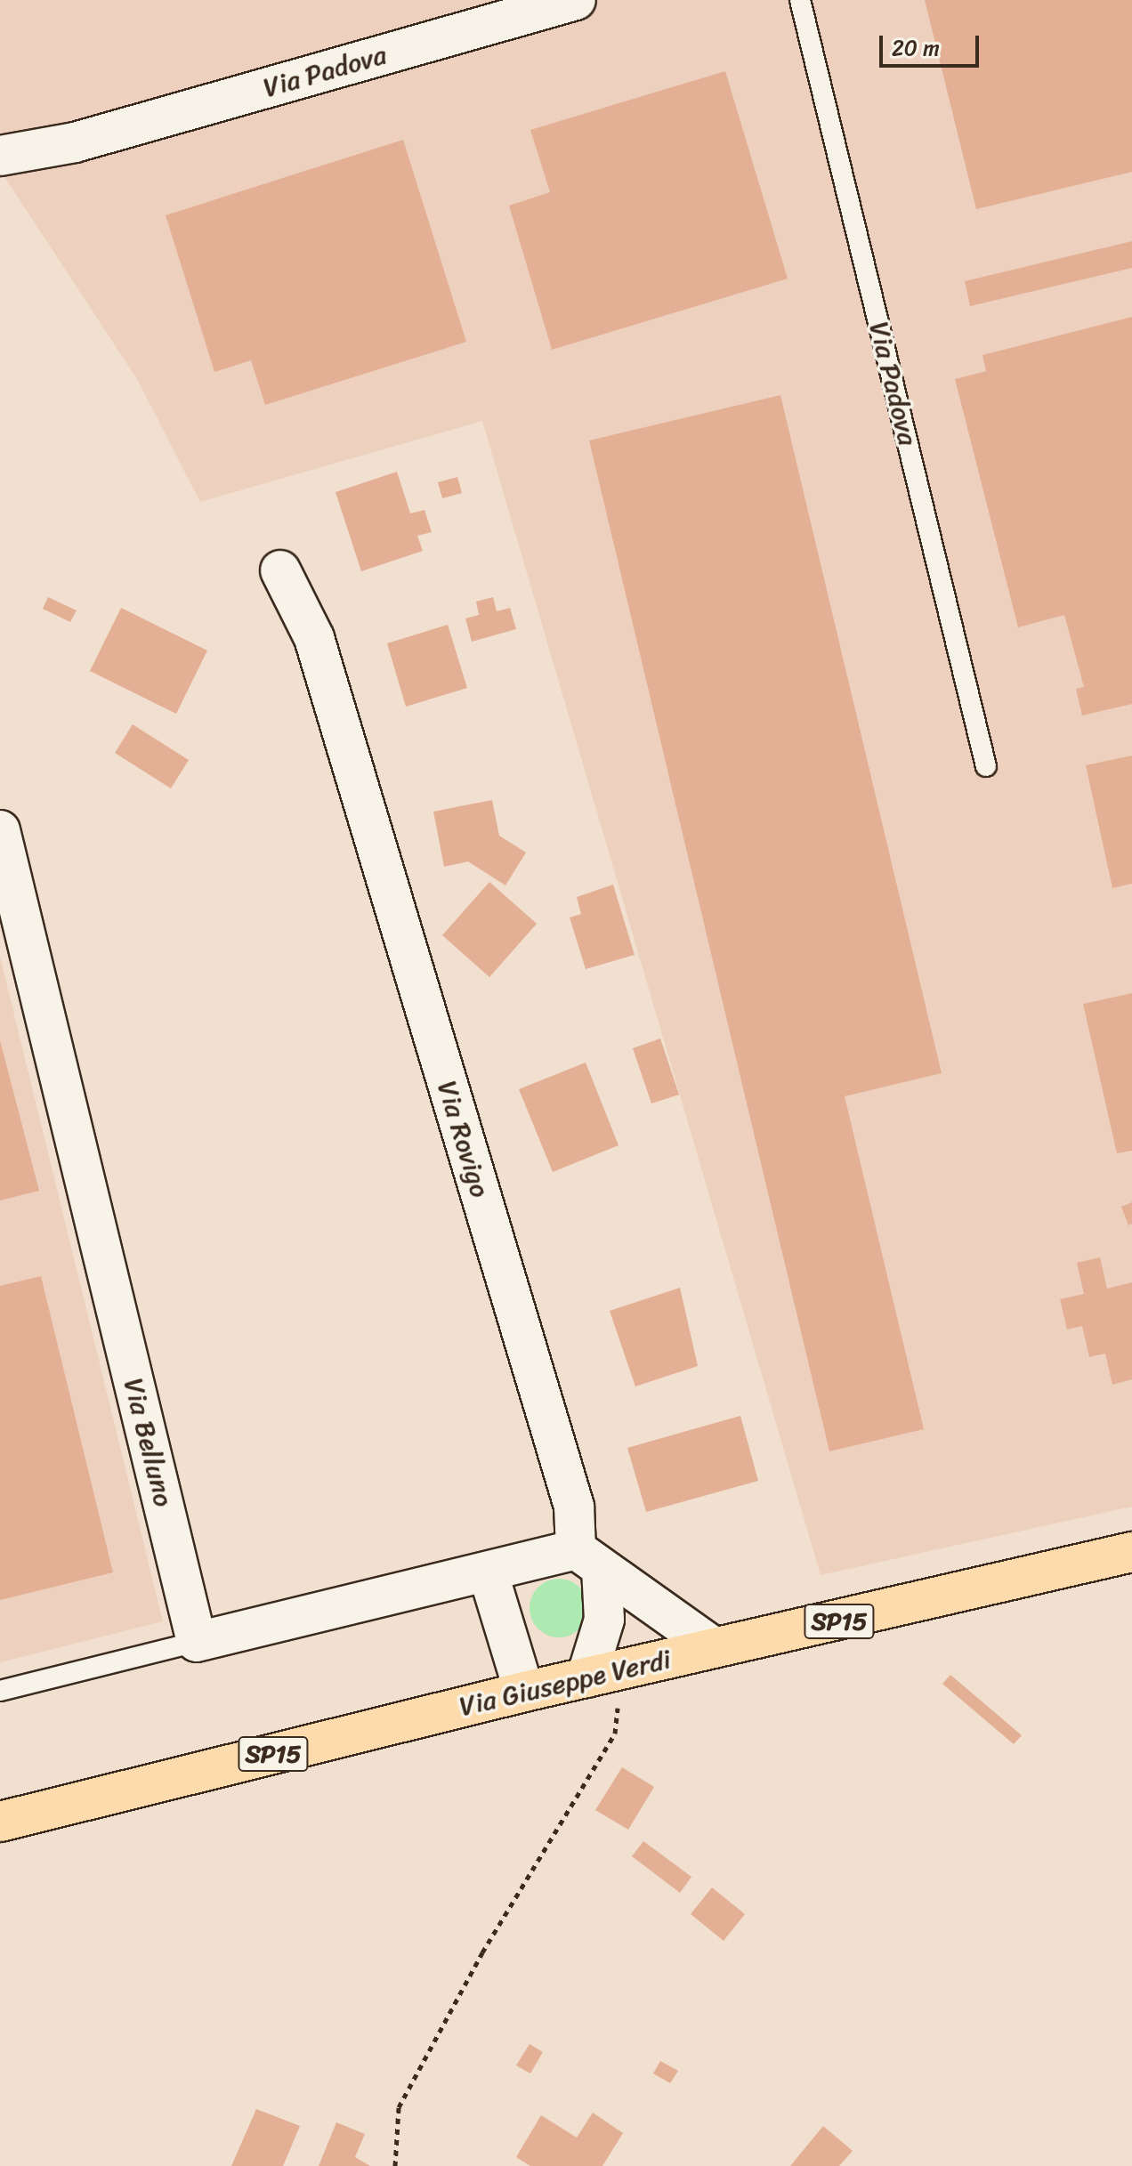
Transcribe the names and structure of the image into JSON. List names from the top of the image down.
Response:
{
  "streets": {
    "main road": ["SP15", "Via Giuseppe Verdi"],
    "street": ["Via Padova", "Via Rovigo", "Via Belluno"]
  },
  "crossings": [
    ["Via Rovigo", "Via Giuseppe Verdi"]
  ],
  "scale_bar": "20 m"
}
